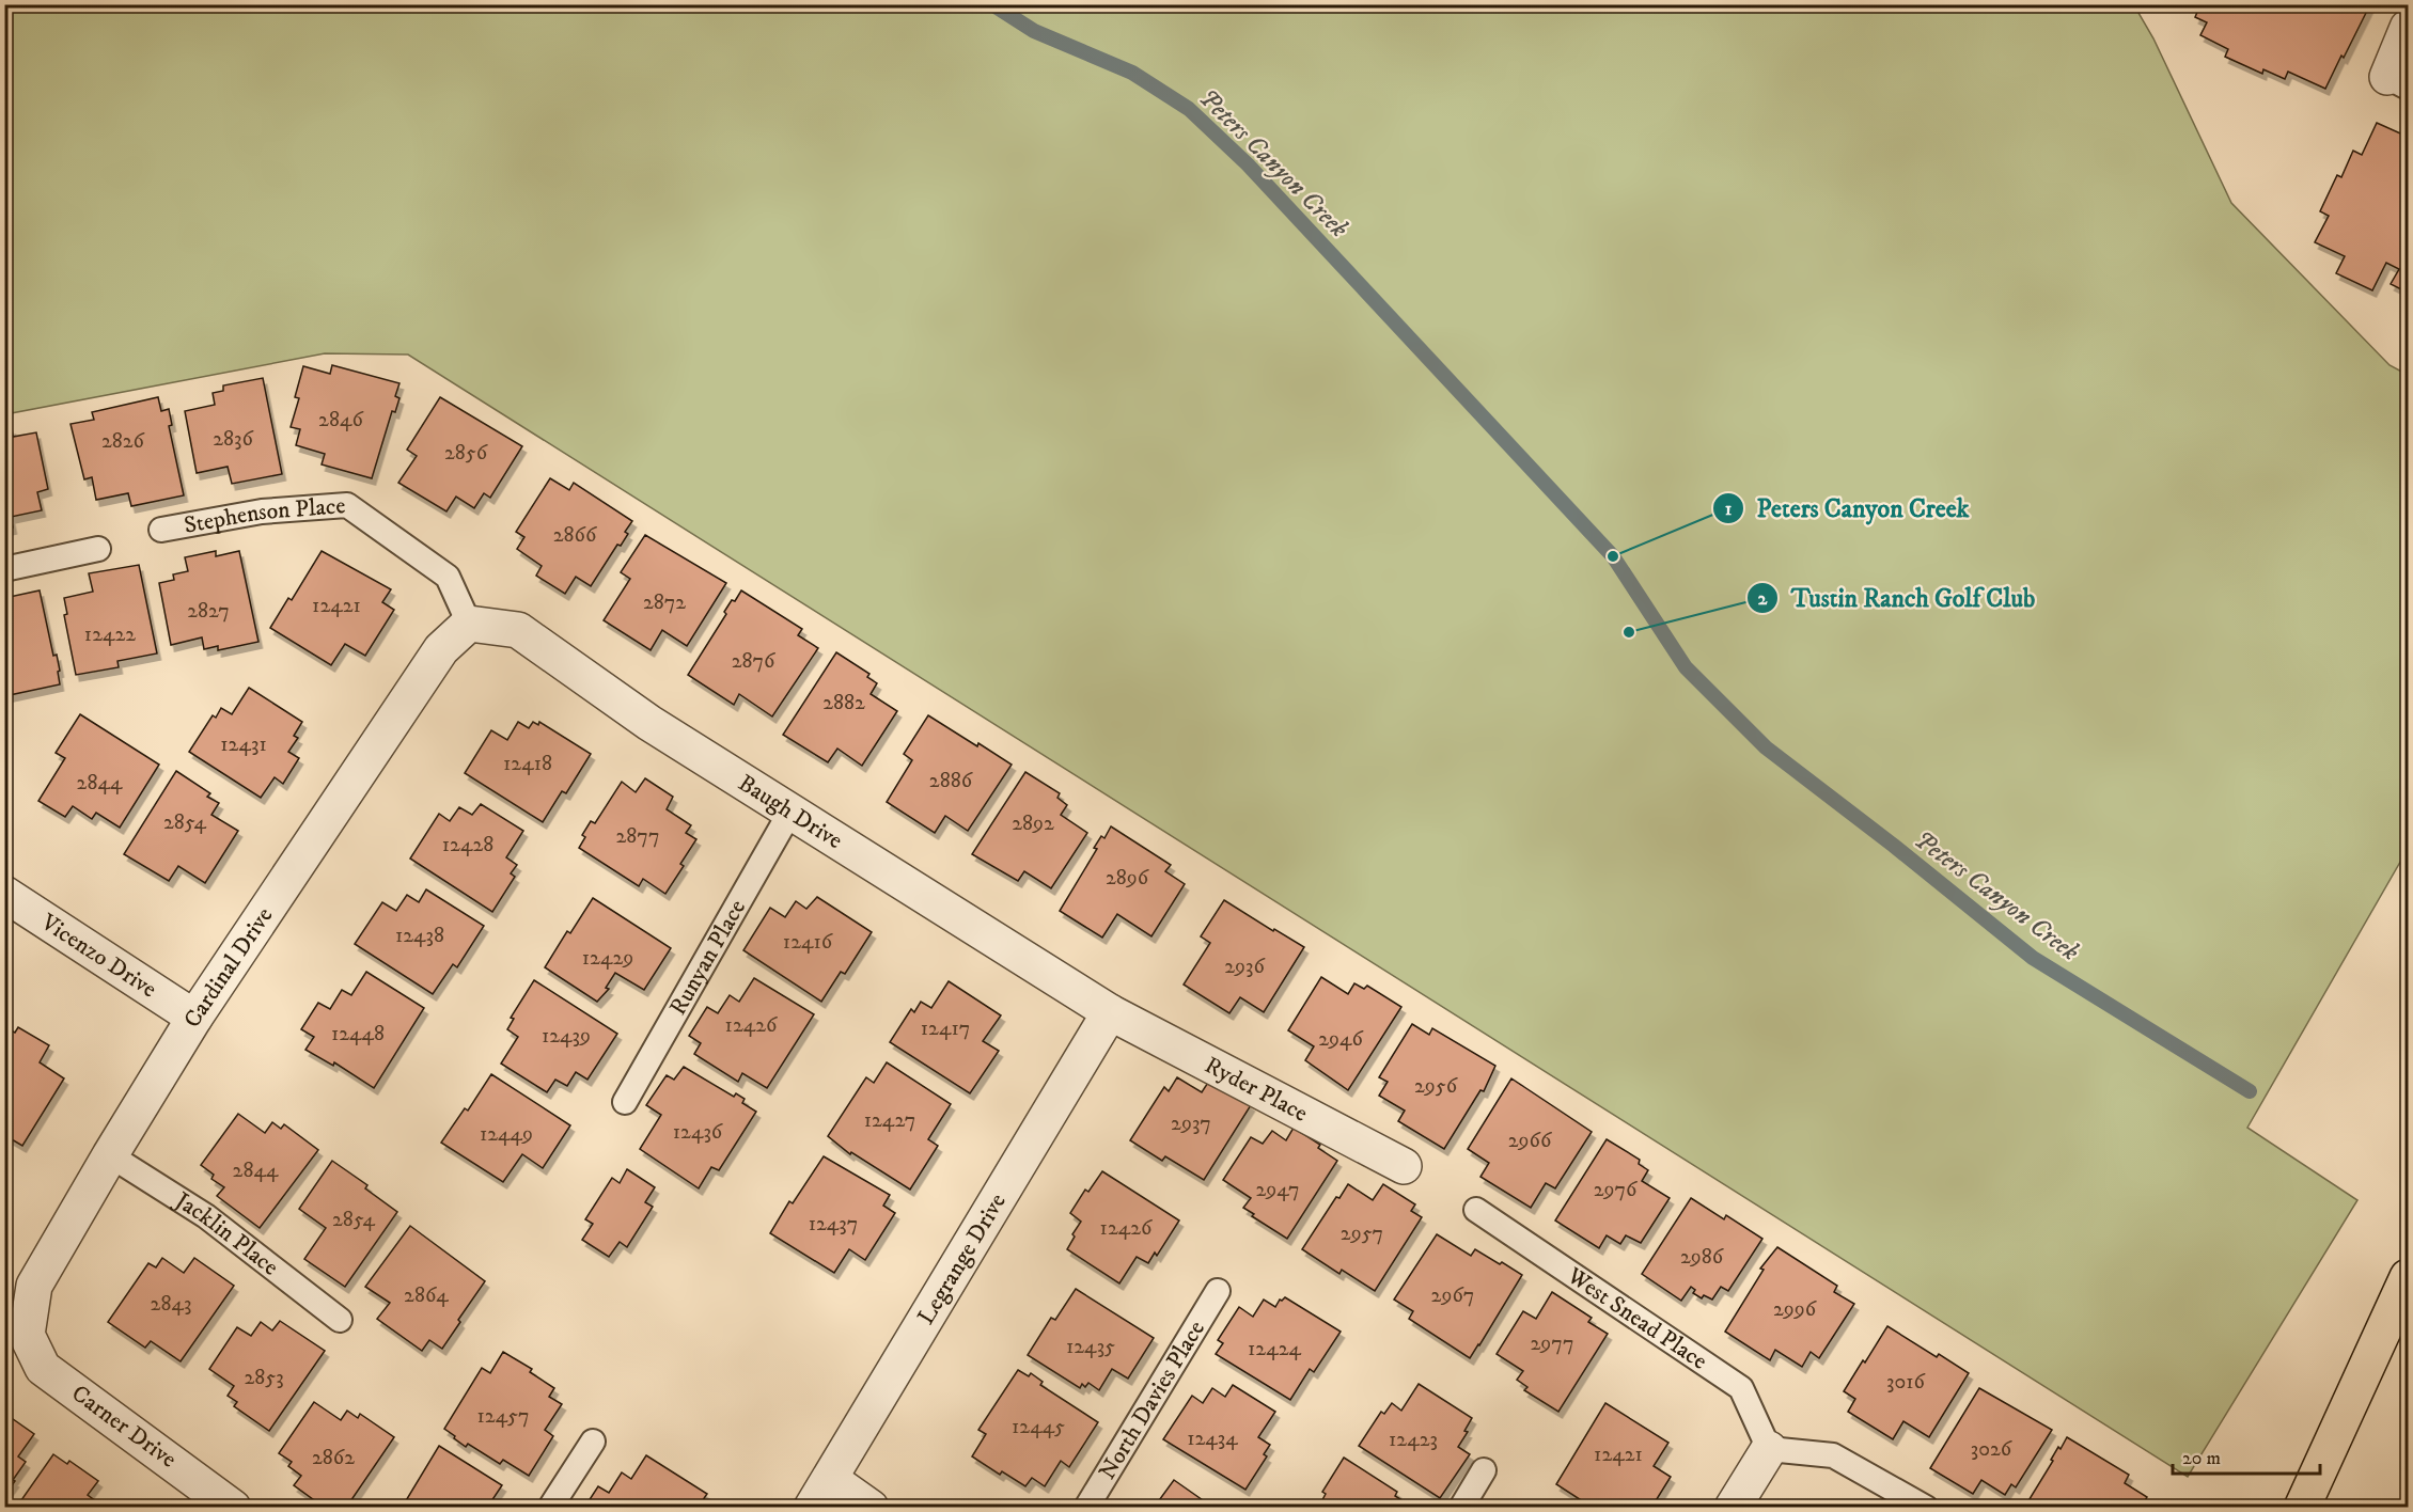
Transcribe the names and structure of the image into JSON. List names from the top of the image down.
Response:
{
  "streets": {
    "street": [
      "Baugh Drive",
      "Vicenzo Drive",
      "Cardinal Drive",
      "Ryder Place",
      "Legrange Drive",
      "Carner Drive"
    ],
    "lane": [
      "Stephenson Place",
      "Runyan Place",
      "Jacklin Place",
      "West Snead Place",
      "North Davies Place"
    ]
  },
  "crossings": [
    ["Stephenson Place", "Baugh Drive"],
    ["Stephenson Place", "Cardinal Drive"],
    ["Baugh Drive", "Runyan Place"],
    ["Baugh Drive", "Cardinal Drive"],
    ["Baugh Drive", "Ryder Place"],
    ["Baugh Drive", "Legrange Drive"],
    ["Vicenzo Drive", "Cardinal Drive"],
    ["Cardinal Drive", "Jacklin Place"],
    ["Cardinal Drive", "Carner Drive"],
    ["Ryder Place", "Legrange Drive"]
  ],
  "water": ["Peters Canyon Creek"],
  "places": ["Peters Canyon Creek", "Tustin Ranch Golf Club"],
  "house_numbers": [
    "2846",
    "2836",
    "2826",
    "2856",
    "2866",
    "2872",
    "12421",
    "2827",
    "12422",
    "2876",
    "2882",
    "12431",
    "12418",
    "2886",
    "2844",
    "2854",
    "2892",
    "2877",
    "12428",
    "2896",
    "12438",
    "12416",
    "12429",
    "2936",
    "12426",
    "12417",
    "12448",
    "12439",
    "2946",
    "2956",
    "12427",
    "2937",
    "12436",
    "12449",
    "2966",
    "2844",
    "2947",
    "2976",
    "2854",
    "12437",
    "12426",
    "2957",
    "2986",
    "2864",
    "2967",
    "2843",
    "2996",
    "2977",
    "12435",
    "12424",
    "2853",
    "3016",
    "12457",
    "12445",
    "12434",
    "12423",
    "3026",
    "12421",
    "2862"
  ],
  "scale_bar": "20 m"
}
